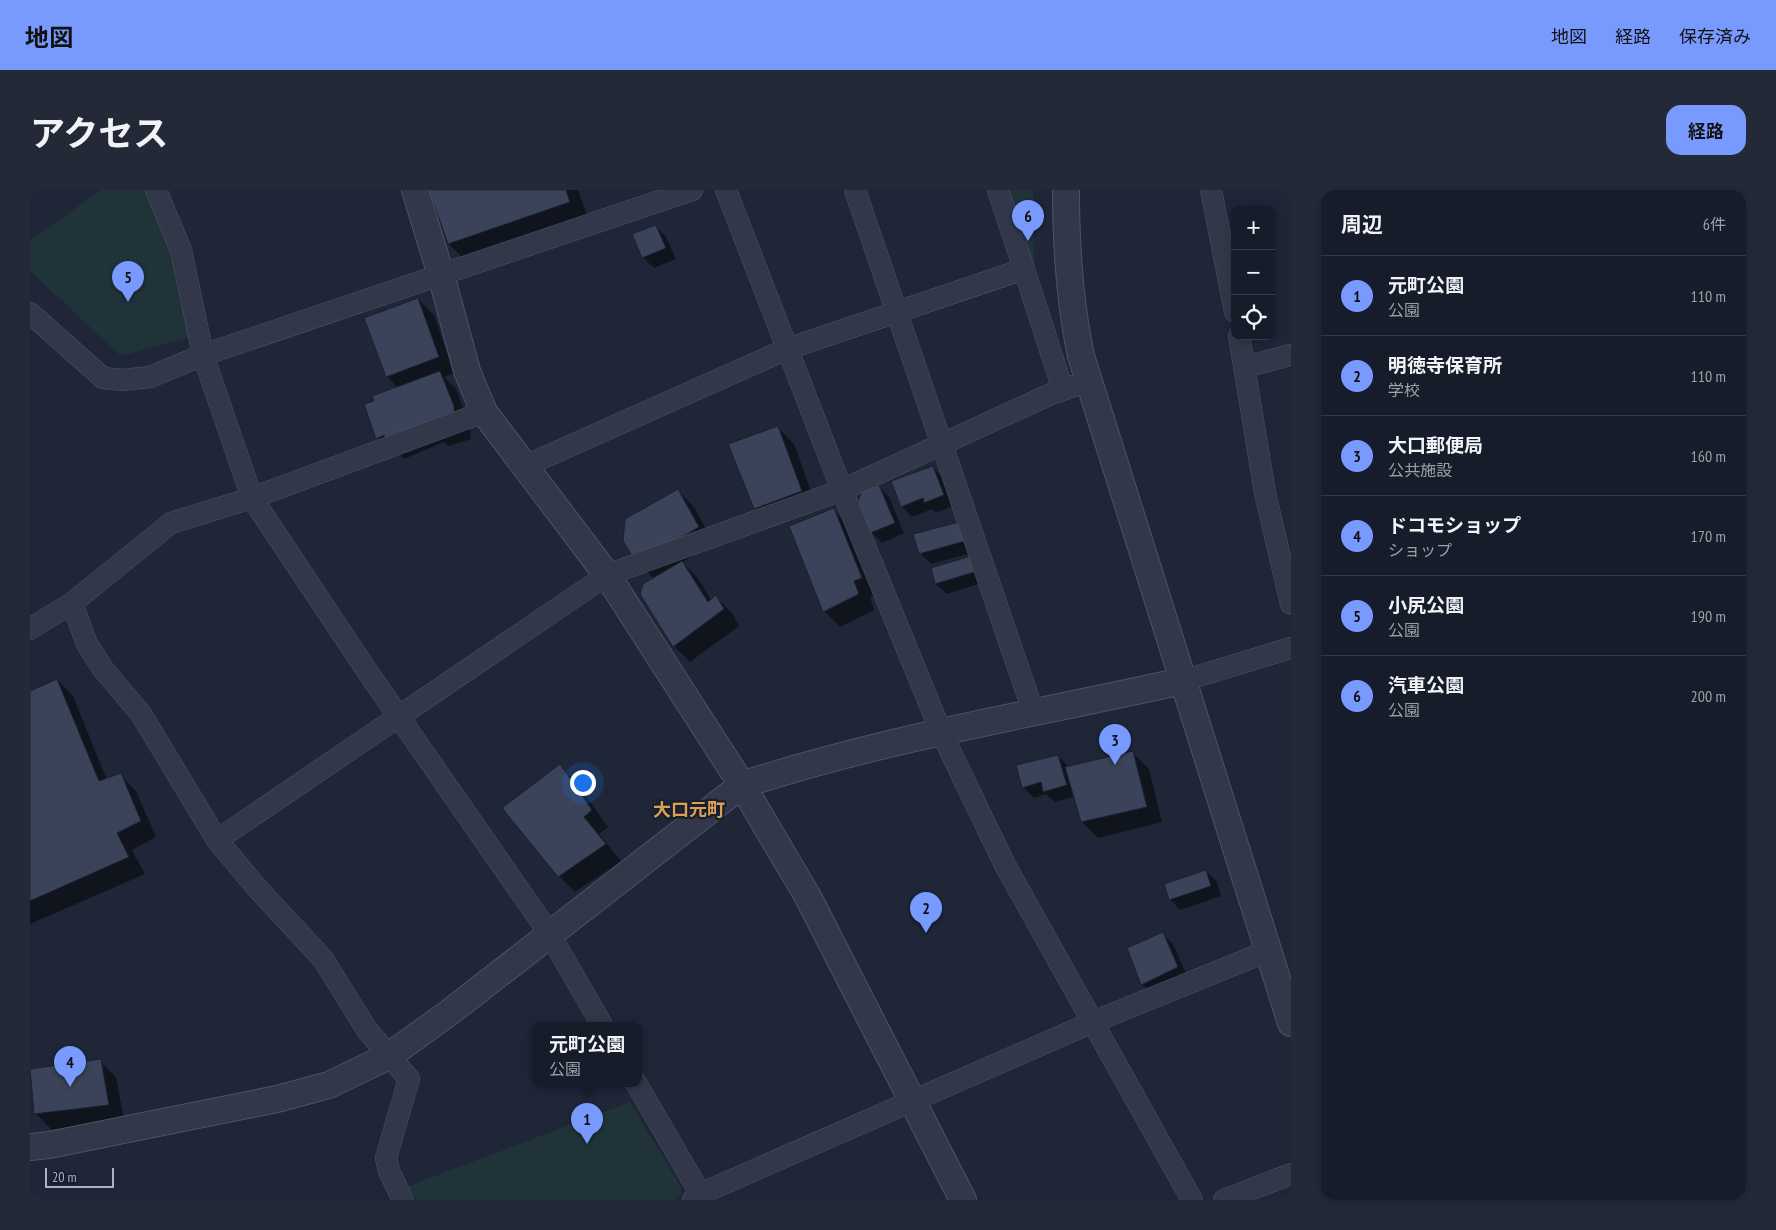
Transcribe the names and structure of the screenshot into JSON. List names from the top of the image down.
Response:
{
  "districts": ["大口元町"],
  "scale_bar": "20 m",
  "page": {
    "header": "地図",
    "nav": ["地図", "経路", "保存済み"],
    "title": "アクセス",
    "buttons": "経路",
    "heading": ["周辺", "6件"],
    "pins": [
      "6",
      "5",
      "3",
      "2",
      "4",
      "1"
    ],
    "map_buttons": ["+", "−"],
    "list": [
      {
        "mark": "1",
        "name": "元町公園",
        "note": "公園",
        "value": "110 m"
      },
      {
        "mark": "2",
        "name": "明徳寺保育所",
        "note": "学校",
        "value": "110 m"
      },
      {
        "mark": "3",
        "name": "大口郵便局",
        "note": "公共施設",
        "value": "160 m"
      },
      {
        "mark": "4",
        "name": "ドコモショップ",
        "note": "ショップ",
        "value": "170 m"
      },
      {
        "mark": "5",
        "name": "小尻公園",
        "note": "公園",
        "value": "190 m"
      },
      {
        "mark": "6",
        "name": "汽車公園",
        "note": "公園",
        "value": "200 m"
      }
    ],
    "popup": ["元町公園", "公園"],
    "scale": "20 m"
  }
}
